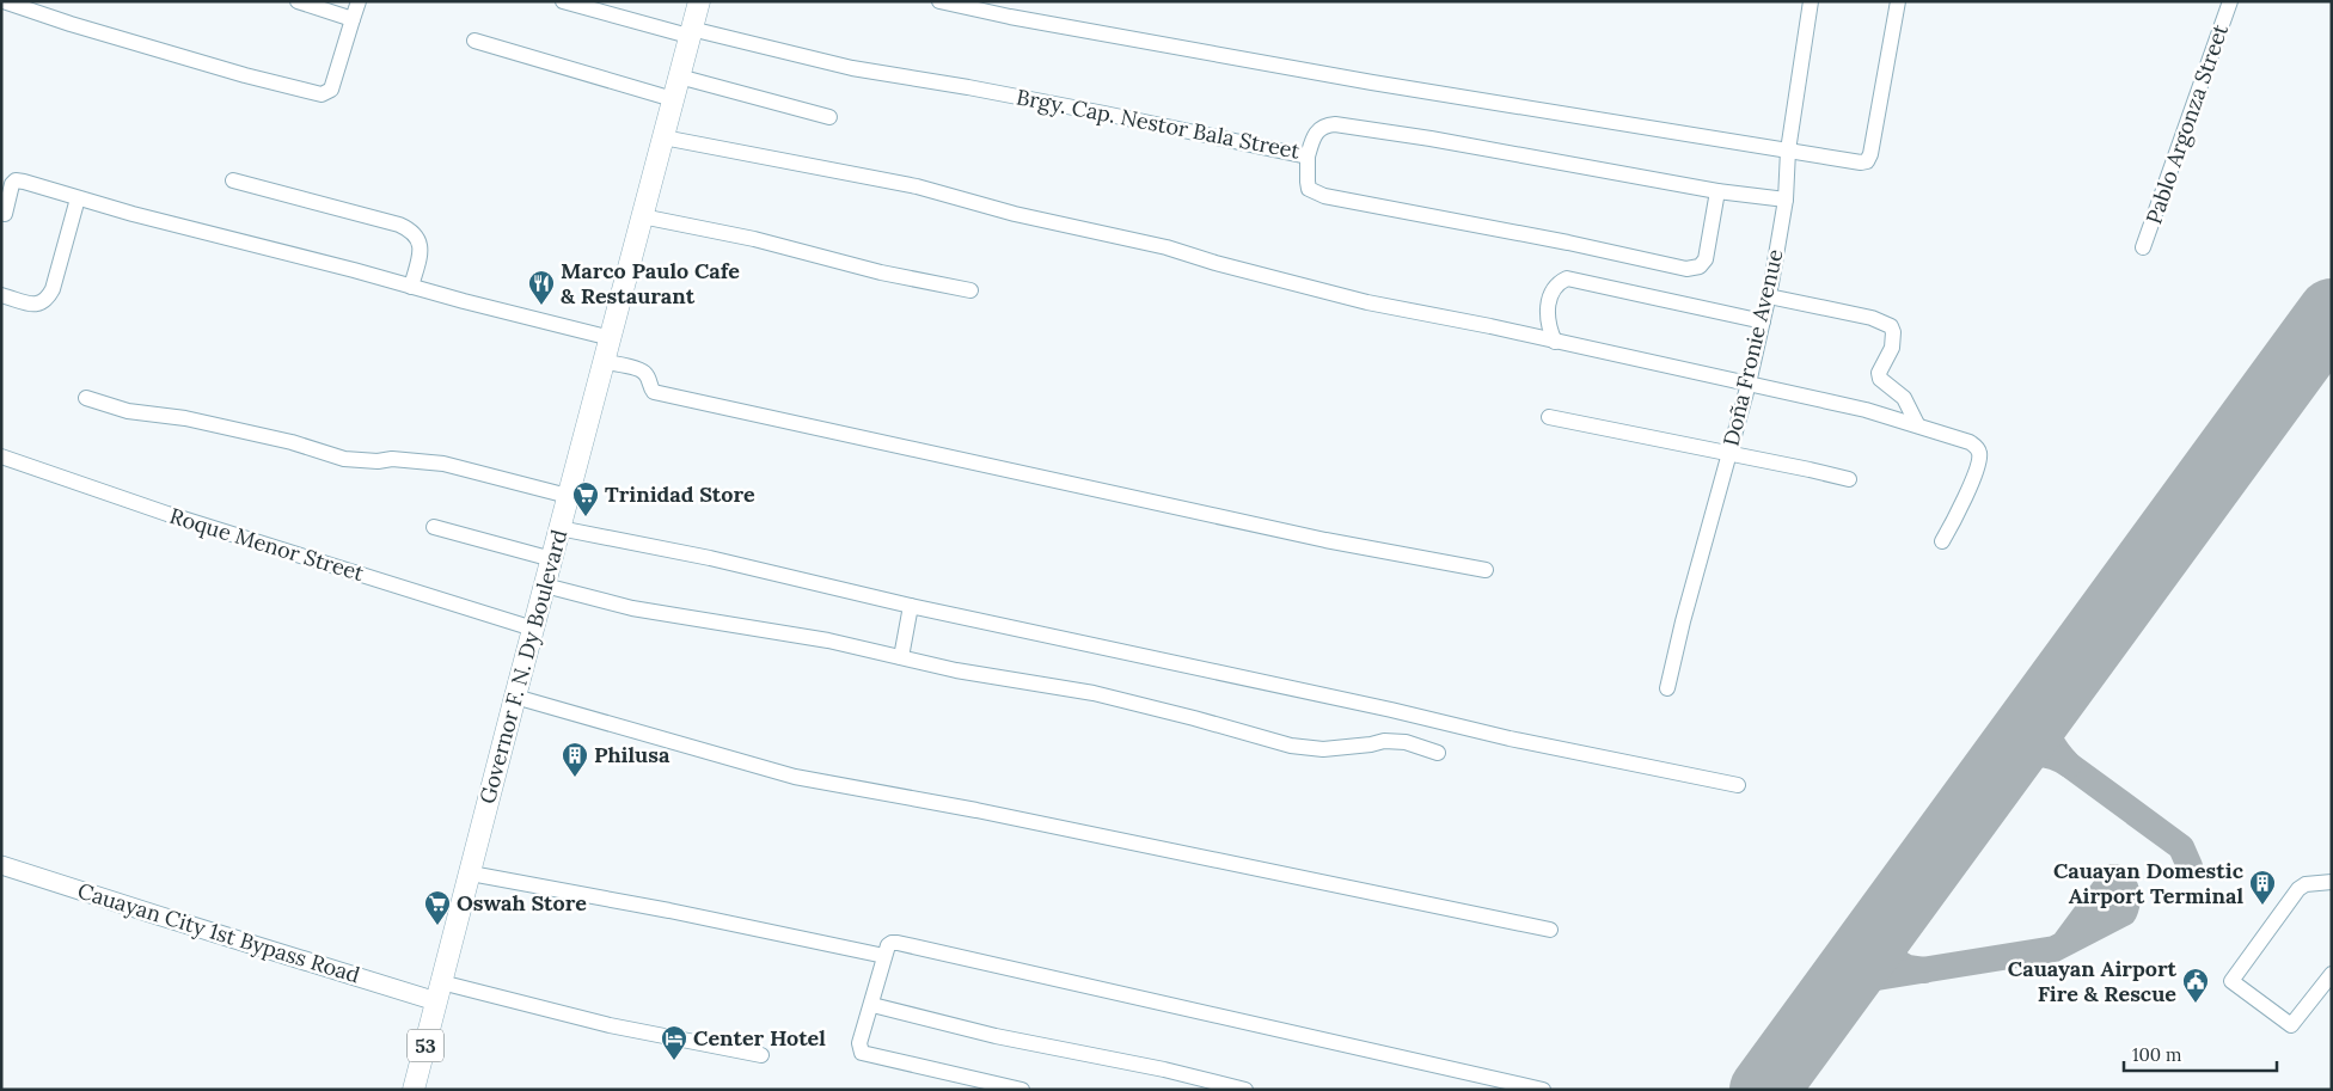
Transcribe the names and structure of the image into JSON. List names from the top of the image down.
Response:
{
  "streets": {
    "highway": ["Governor F. N. Dy Boulevard", "53"],
    "main road": ["Cauayan City 1st Bypass Road"],
    "street": [
      "Brgy. Cap. Nestor Bala Street",
      "Pablo Argonza Street",
      "Doña Fronie Avenue",
      "Roque Menor Street"
    ]
  },
  "crossings": [
    ["Brgy. Cap. Nestor Bala Street", "Doña Fronie Avenue"],
    ["Brgy. Cap. Nestor Bala Street", "Governor F. N. Dy Boulevard"],
    ["Roque Menor Street", "Governor F. N. Dy Boulevard"],
    ["Governor F. N. Dy Boulevard", "Cauayan City 1st Bypass Road"]
  ],
  "places": {
    "restaurant": ["Marco Paulo Cafe & Restaurant"],
    "supermarket": ["Trinidad Store", "Oswah Store"],
    "building": ["Philusa", "Cauayan Domestic Airport Terminal"],
    "public building": ["Cauayan Airport Fire & Rescue"],
    "hotel": ["Center Hotel"]
  },
  "scale_bar": "100 m"
}
